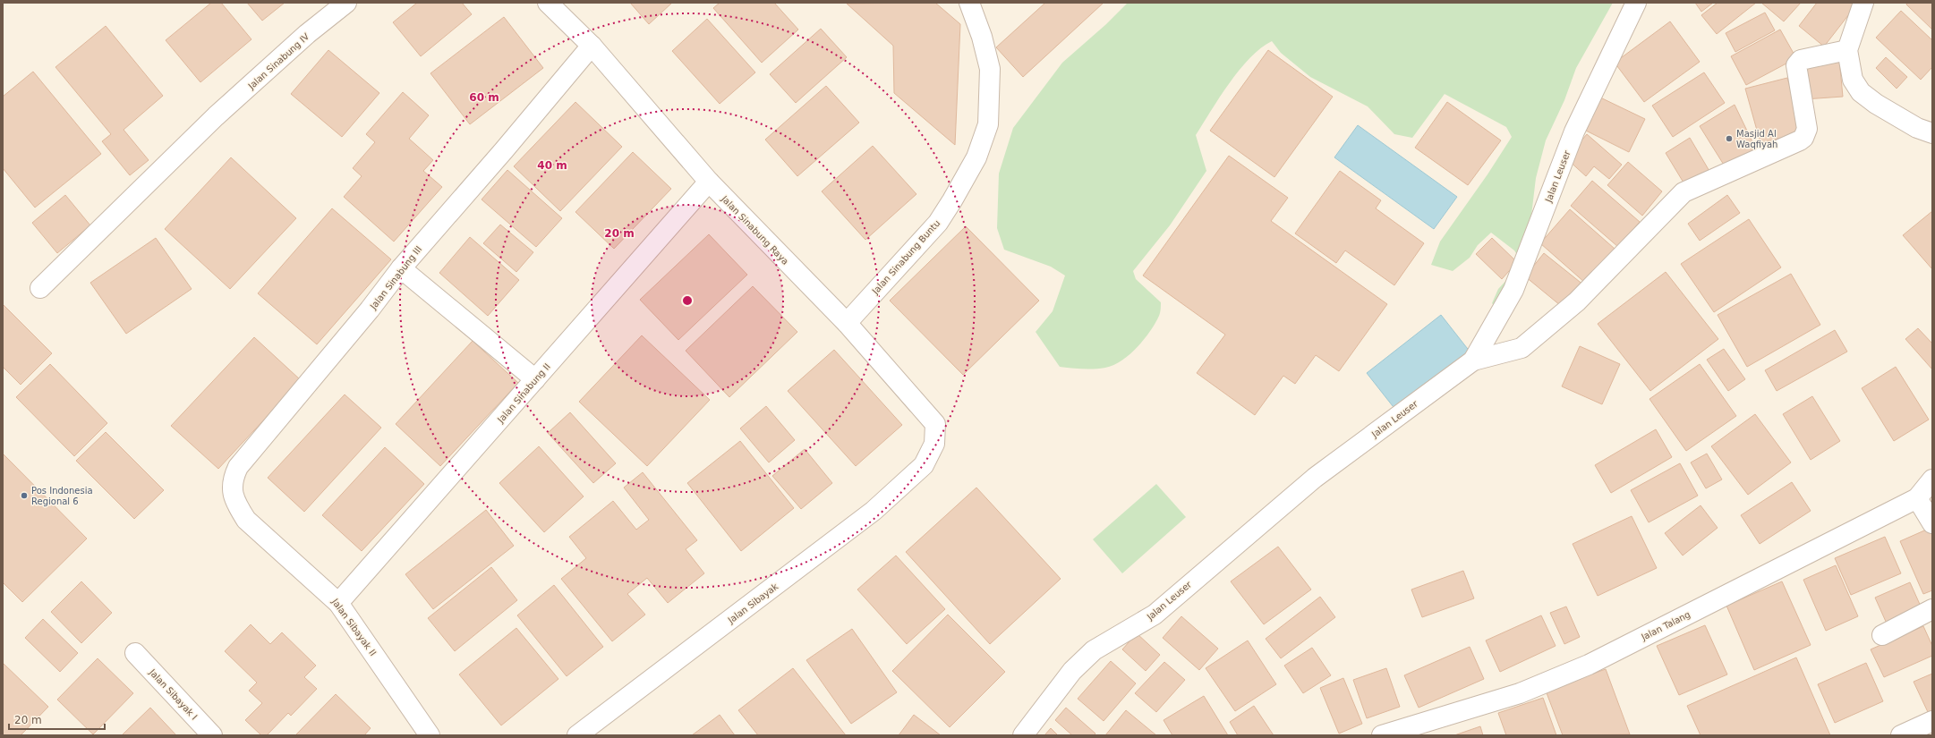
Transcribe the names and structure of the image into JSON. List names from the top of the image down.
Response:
{
  "streets": {
    "street": [
      "Jalan Sinabung IV",
      "Jalan Leuser",
      "Jalan Sinabung Raya",
      "Jalan Sinabung Buntu",
      "Jalan Sinabung III",
      "Jalan Sinabung II",
      "Jalan Sibayak",
      "Jalan Talang",
      "Jalan Sibayak II",
      "Jalan Sibayak I"
    ]
  },
  "crossings": [
    ["Jalan Sinabung Raya", "Jalan Sinabung Buntu"],
    ["Jalan Sinabung Raya", "Jalan Sinabung III"],
    ["Jalan Sinabung Raya", "Jalan Sinabung II"],
    ["Jalan Sinabung Raya", "Jalan Sibayak"],
    ["Jalan Sinabung III", "Jalan Sibayak II"],
    ["Jalan Sinabung II", "Jalan Sibayak II"]
  ],
  "places": ["Masjid Al Waqfiyah", "Pos Indonesia Regional 6"],
  "scale_bar": "20 m",
  "rings": ["60 m", "40 m", "20 m"]
}
